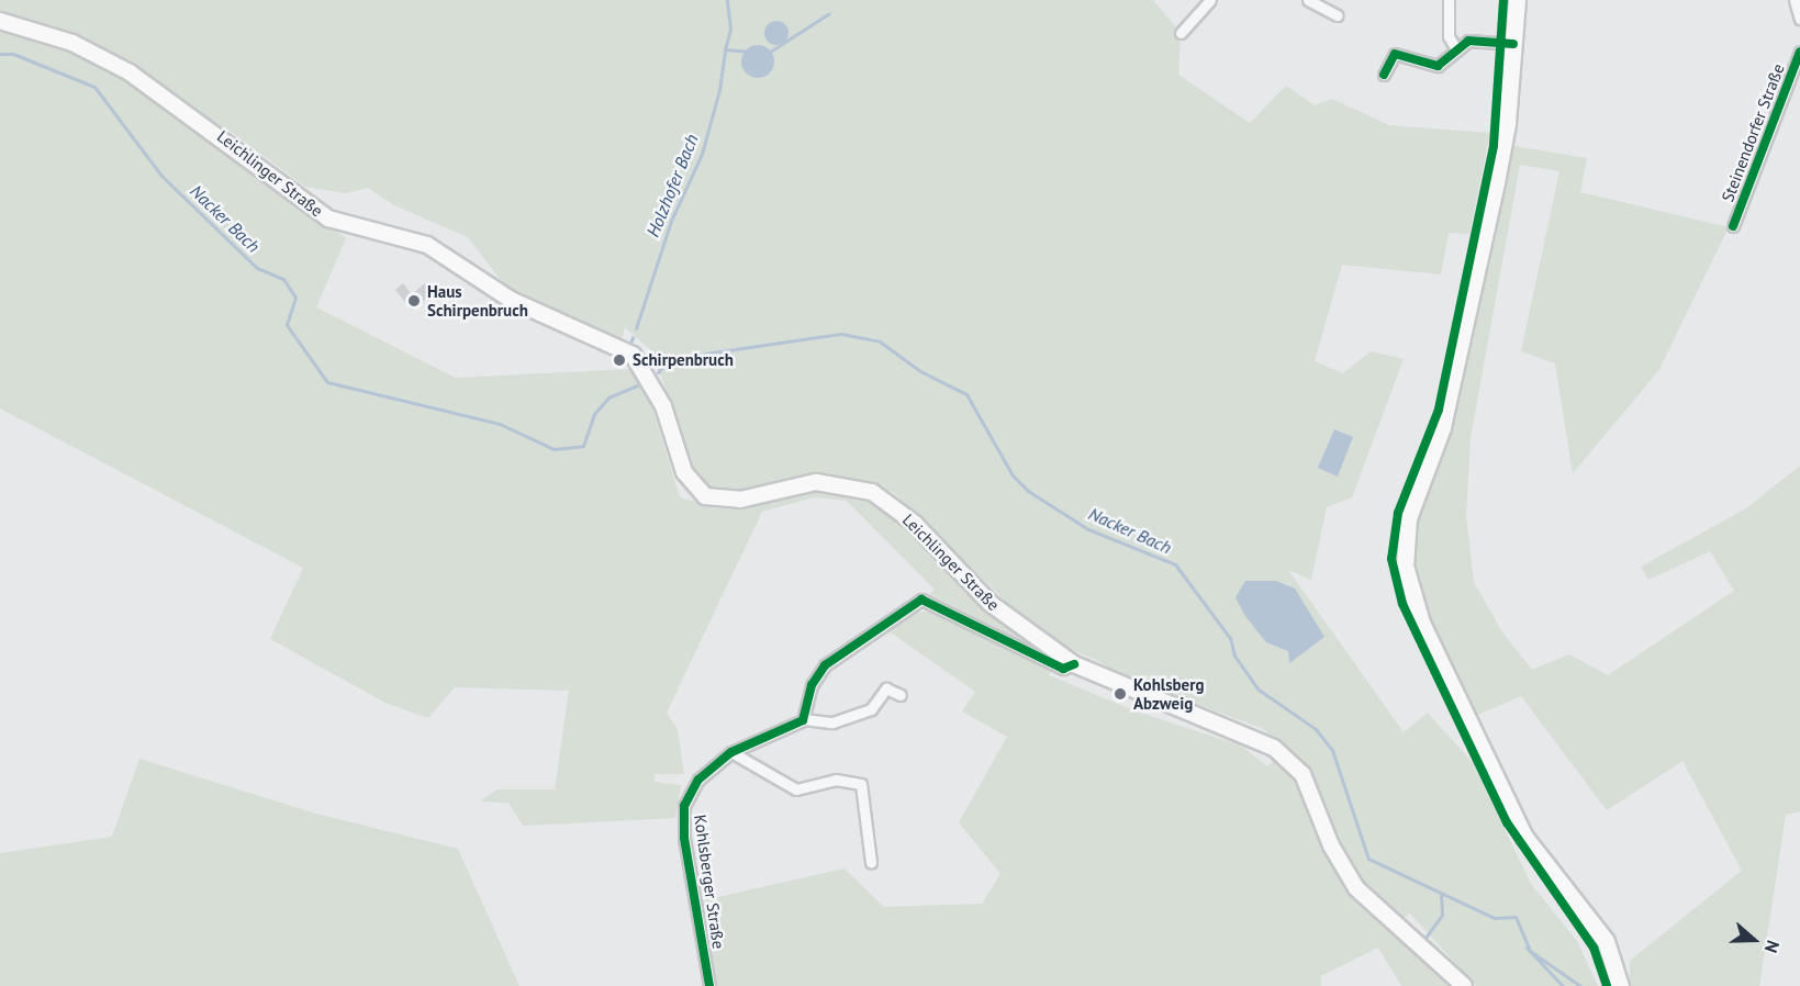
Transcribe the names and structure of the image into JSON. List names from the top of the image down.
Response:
{
  "streets": {
    "main road": ["Leichlinger Straße"],
    "street": ["Steinendorfer Straße", "Kohlsberger Straße"]
  },
  "water": ["Holzhofer Bach", "Nacker Bach"],
  "places": ["Haus Schirpenbruch", "Schirpenbruch", "Kohlsberg Abzweig"],
  "north": "right"
}
